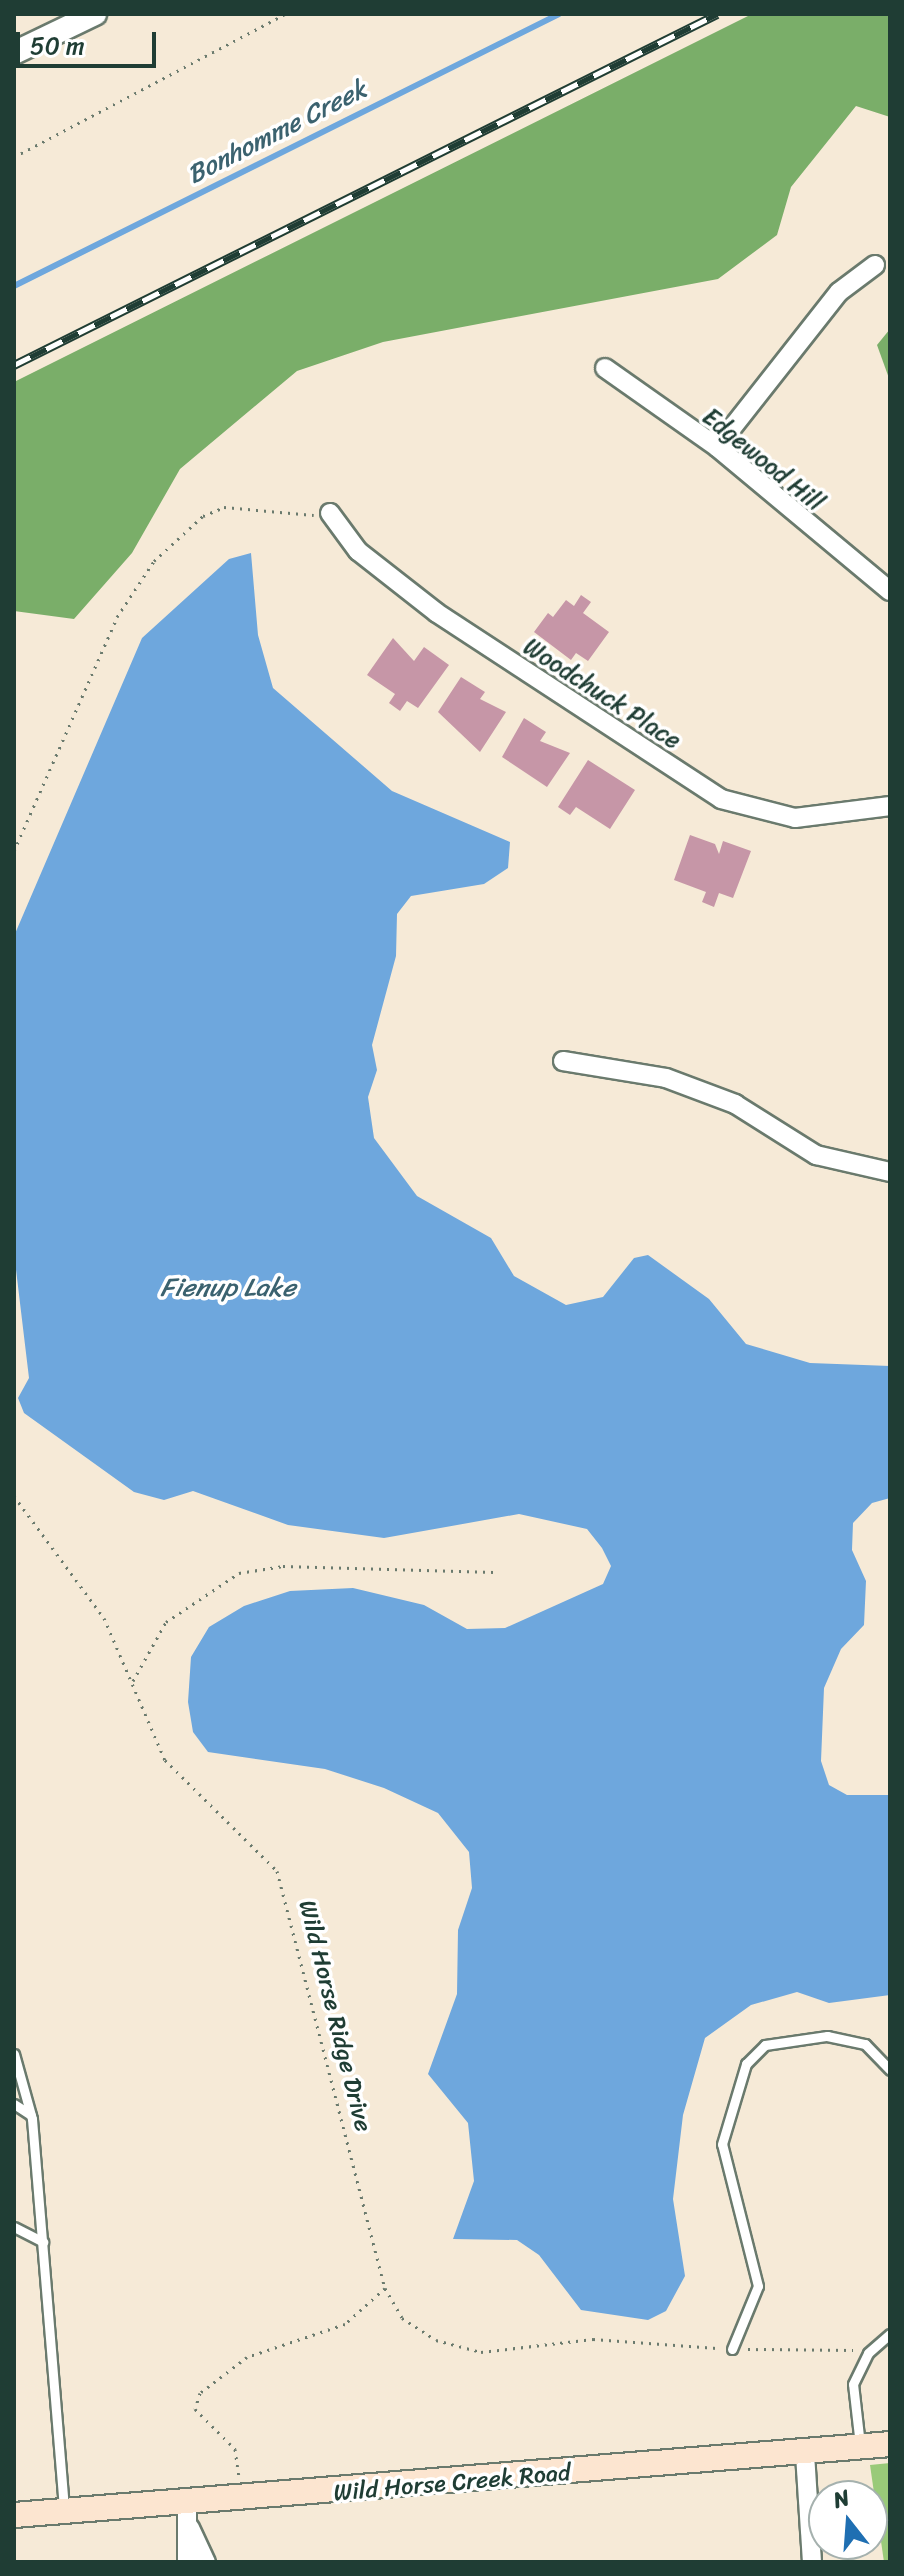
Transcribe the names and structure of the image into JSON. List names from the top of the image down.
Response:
{
  "streets": {
    "main road": ["Wild Horse Creek Road"],
    "street": ["Edgewood Hill", "Woodchuck Place"],
    "path": ["Wild Horse Ridge Drive"]
  },
  "water": ["Bonhomme Creek", "Fienup Lake"],
  "scale_bar": "50 m",
  "north": "top"
}
